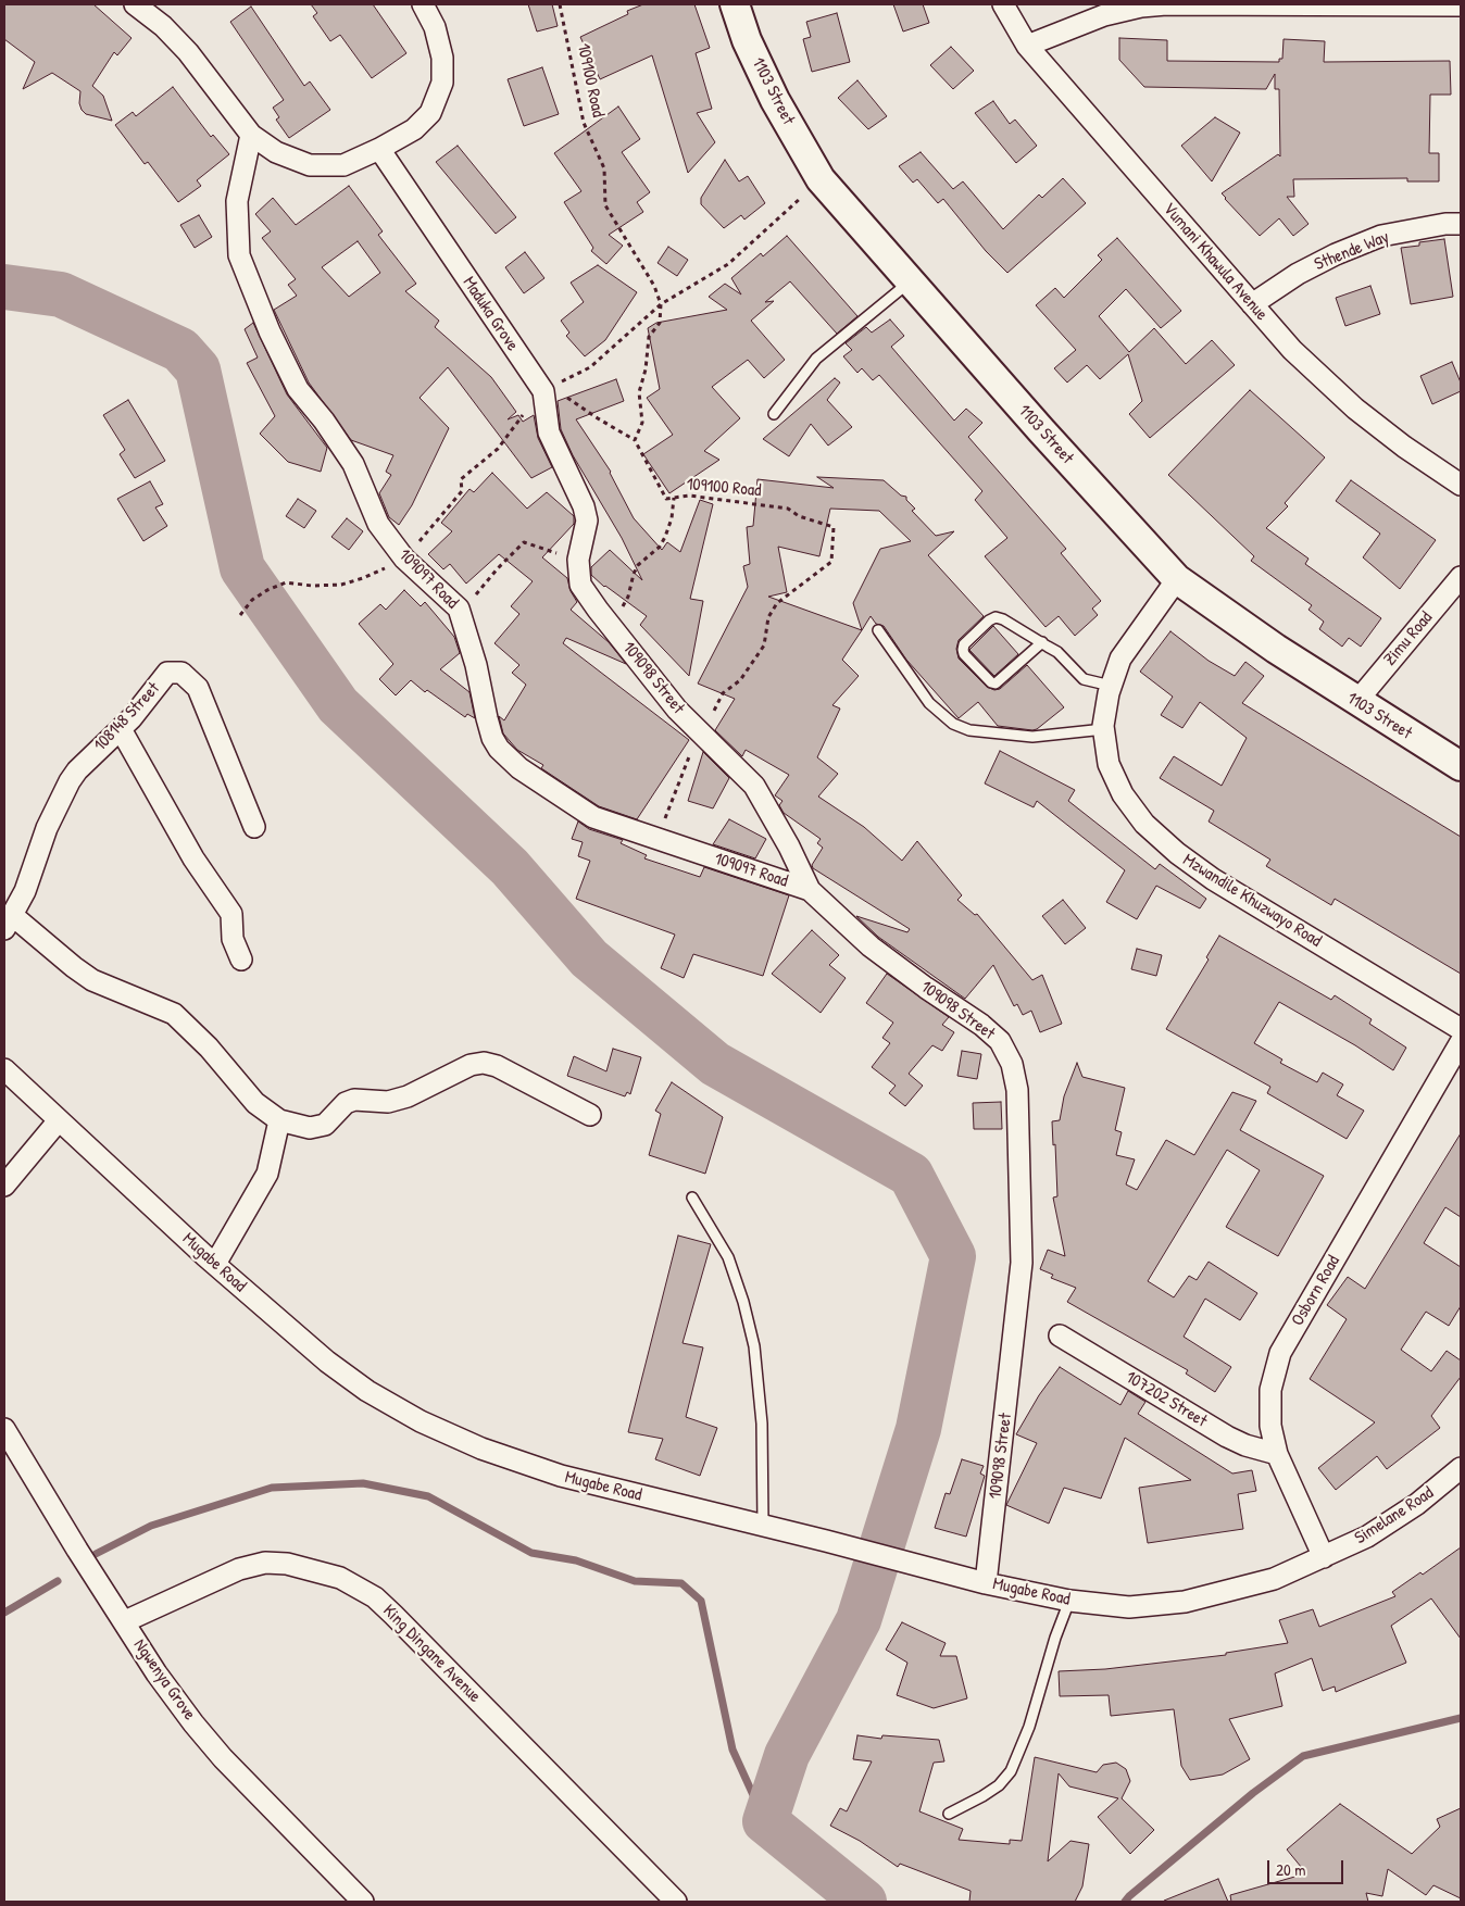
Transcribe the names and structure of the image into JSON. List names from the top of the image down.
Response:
{
  "streets": {
    "street": [
      "1103 Street",
      "Sthende Way",
      "Vumani Khawula Avenue",
      "Maduka Grove",
      "109097 Road",
      "Zimu Road",
      "109098 Street",
      "108148 Street",
      "Mzwandile Khuzwayo Road",
      "Mugabe Road",
      "Osborn Road",
      "107202 Street",
      "Simelane Road",
      "King Dingane Avenue",
      "Ngwenya Grove"
    ],
    "path": ["109100 Road"]
  },
  "crossings": [
    ["109100 Road", "109097 Road"],
    ["109100 Road", "109098 Street"],
    ["1103 Street", "Zimu Road"],
    ["1103 Street", "Mzwandile Khuzwayo Road"],
    ["Sthende Way", "Vumani Khawula Avenue"],
    ["Maduka Grove", "109098 Street"],
    ["109097 Road", "109098 Street"],
    ["109098 Street", "Mugabe Road"],
    ["Mugabe Road", "Osborn Road"],
    ["Mugabe Road", "Simelane Road"],
    ["Osborn Road", "107202 Street"],
    ["Osborn Road", "Simelane Road"],
    ["King Dingane Avenue", "Ngwenya Grove"]
  ],
  "scale_bar": "20 m"
}
